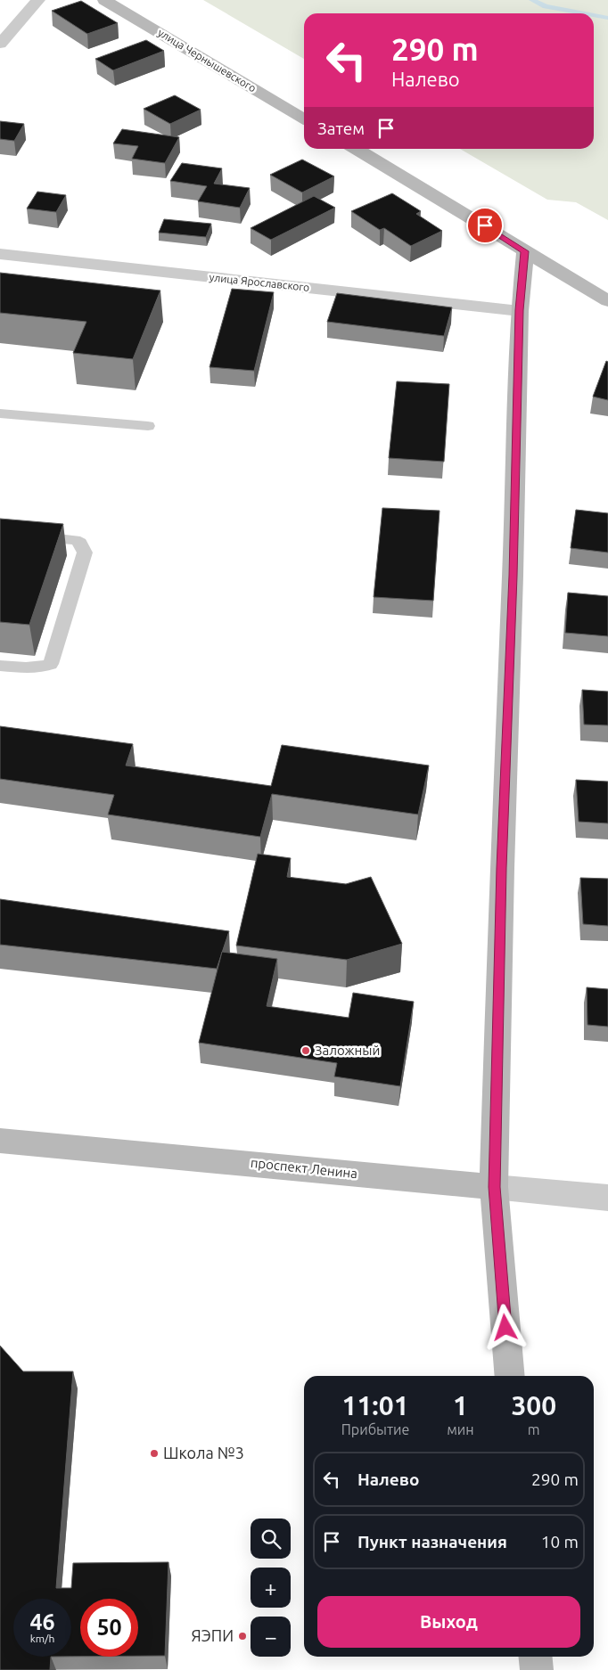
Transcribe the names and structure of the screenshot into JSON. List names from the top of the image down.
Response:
{
  "streets": {
    "main road": ["улица Чернышевского", "проспект Ленина"],
    "street": ["улица Ярославского"]
  },
  "places": ["Заложный", "Школа №3", "ЯЭПИ"],
  "page": {
    "turn": ["290 m", "Налево"],
    "then": "Затем",
    "eta": [
      "11:01",
      "Прибытие",
      "1",
      "мин",
      "300",
      "m"
    ],
    "list": [
      {
        "name": "Налево",
        "value": "290 m"
      },
      {
        "name": "Пункт назначения",
        "value": "10 m"
      }
    ],
    "map_buttons": ["+", "−"],
    "buttons": "Выход",
    "speed": "46 km/h",
    "limit": "50"
  }
}
